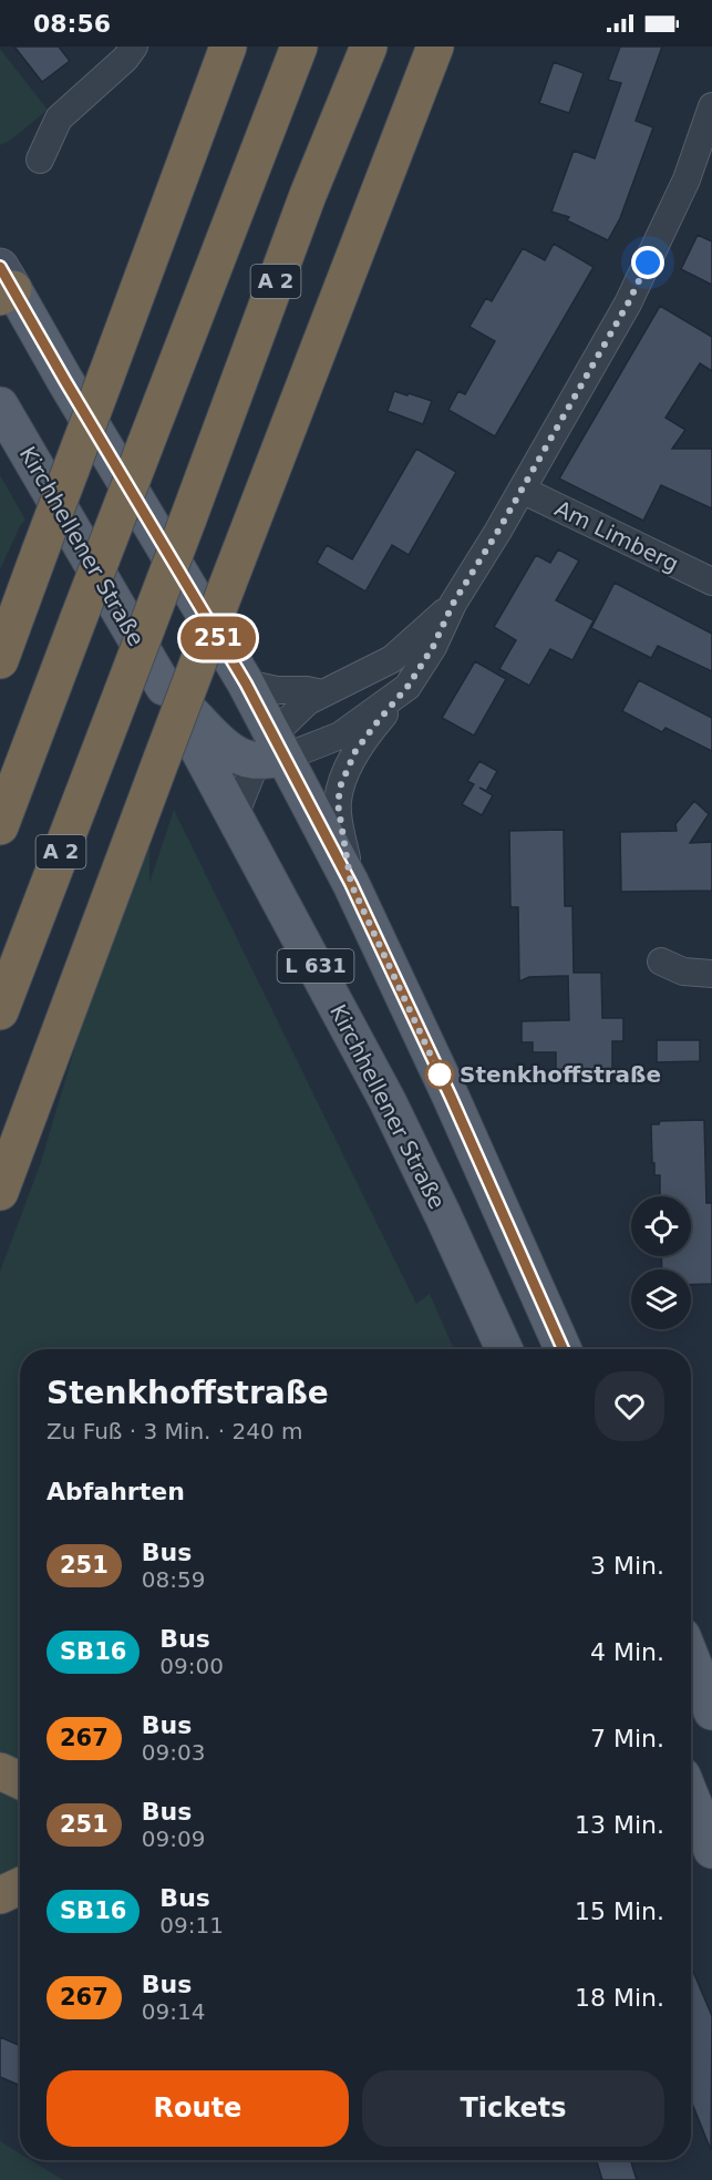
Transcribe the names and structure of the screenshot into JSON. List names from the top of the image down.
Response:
{
  "streets": {
    "highway": ["A 2"],
    "main road": ["Kirchhellener Straße", "L 631"],
    "street": ["Am Limberg"]
  },
  "crossings": [
    ["Kirchhellener Straße", "L 631"]
  ],
  "places": ["Stenkhoffstraße"],
  "lines": ["bus line 251"],
  "page": {
    "status": "08:56",
    "on_map": "251",
    "heading": [
      ["Stenkhoffstraße", "Zu Fuß · 3 Min. · 240 m"],
      "Abfahrten"
    ],
    "list": [
      {
        "mark": "251",
        "name": "Bus",
        "note": "08:59",
        "value": "3 Min."
      },
      {
        "mark": "SB16",
        "name": "Bus",
        "note": "09:00",
        "value": "4 Min."
      },
      {
        "mark": "267",
        "name": "Bus",
        "note": "09:03",
        "value": "7 Min."
      },
      {
        "mark": "251",
        "name": "Bus",
        "note": "09:09",
        "value": "13 Min."
      },
      {
        "mark": "SB16",
        "name": "Bus",
        "note": "09:11",
        "value": "15 Min."
      },
      {
        "mark": "267",
        "name": "Bus",
        "note": "09:14",
        "value": "18 Min."
      }
    ],
    "buttons": ["Route", "Tickets"]
  }
}
